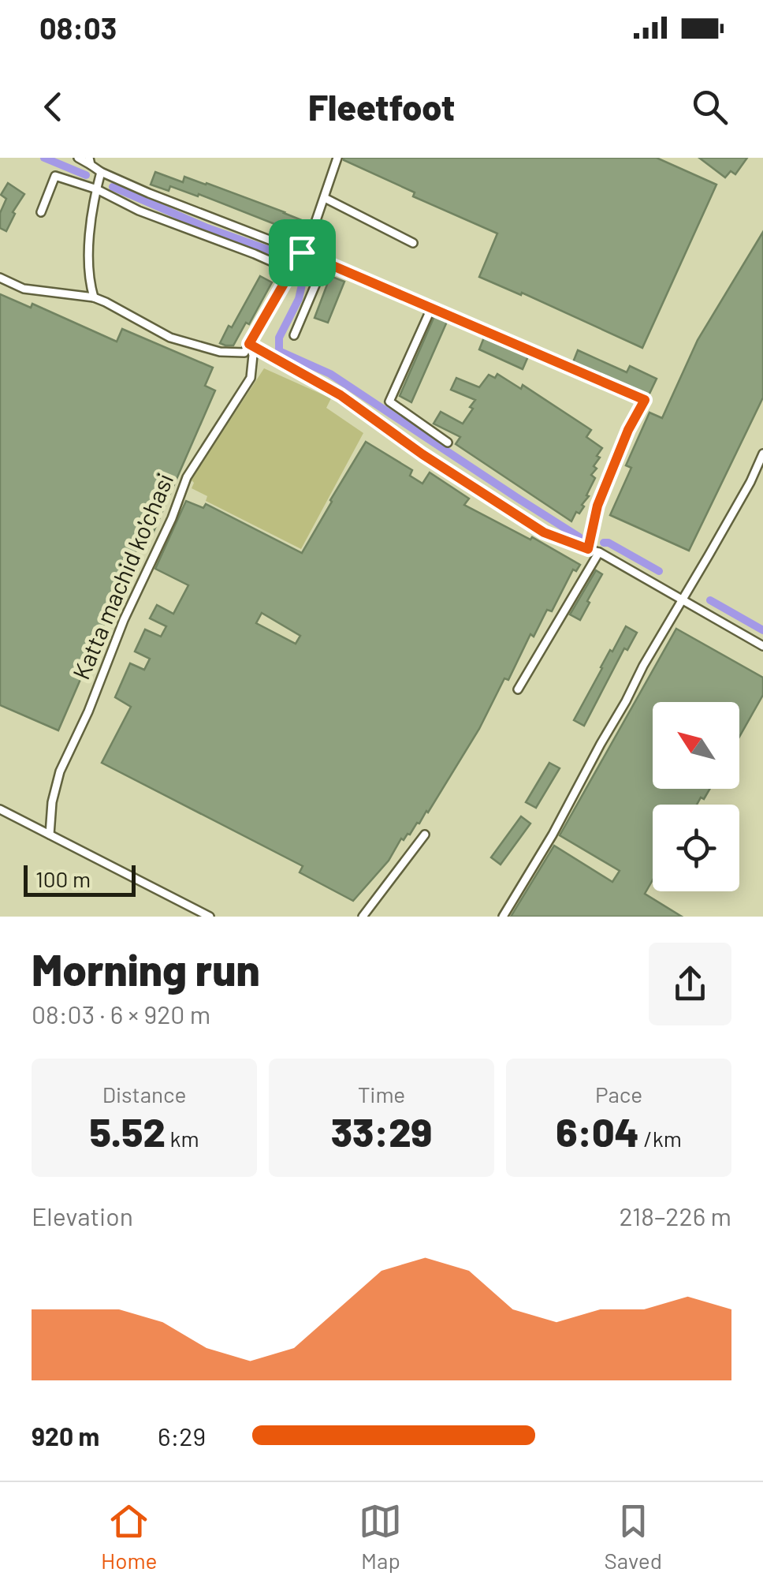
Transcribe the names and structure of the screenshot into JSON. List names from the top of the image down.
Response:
{
  "streets": {
    "street": ["Katta machid ko'chasi"]
  },
  "scale_bar": "100 m",
  "north": "top left",
  "page": {
    "status": "08:03",
    "header": "Fleetfoot",
    "scale": "100 m",
    "heading": ["Morning run", "08:03 · 6 × 920 m"],
    "stats": [
      ["Distance", "5.52 km"],
      ["Time", "33:29"],
      ["Pace", "6:04 /km"]
    ],
    "chart": ["Elevation", "218–226 m"],
    "list": [
      {
        "name": "920 m",
        "note": "6:29"
      }
    ],
    "tabs": ["Home", "Map", "Saved"]
  }
}
